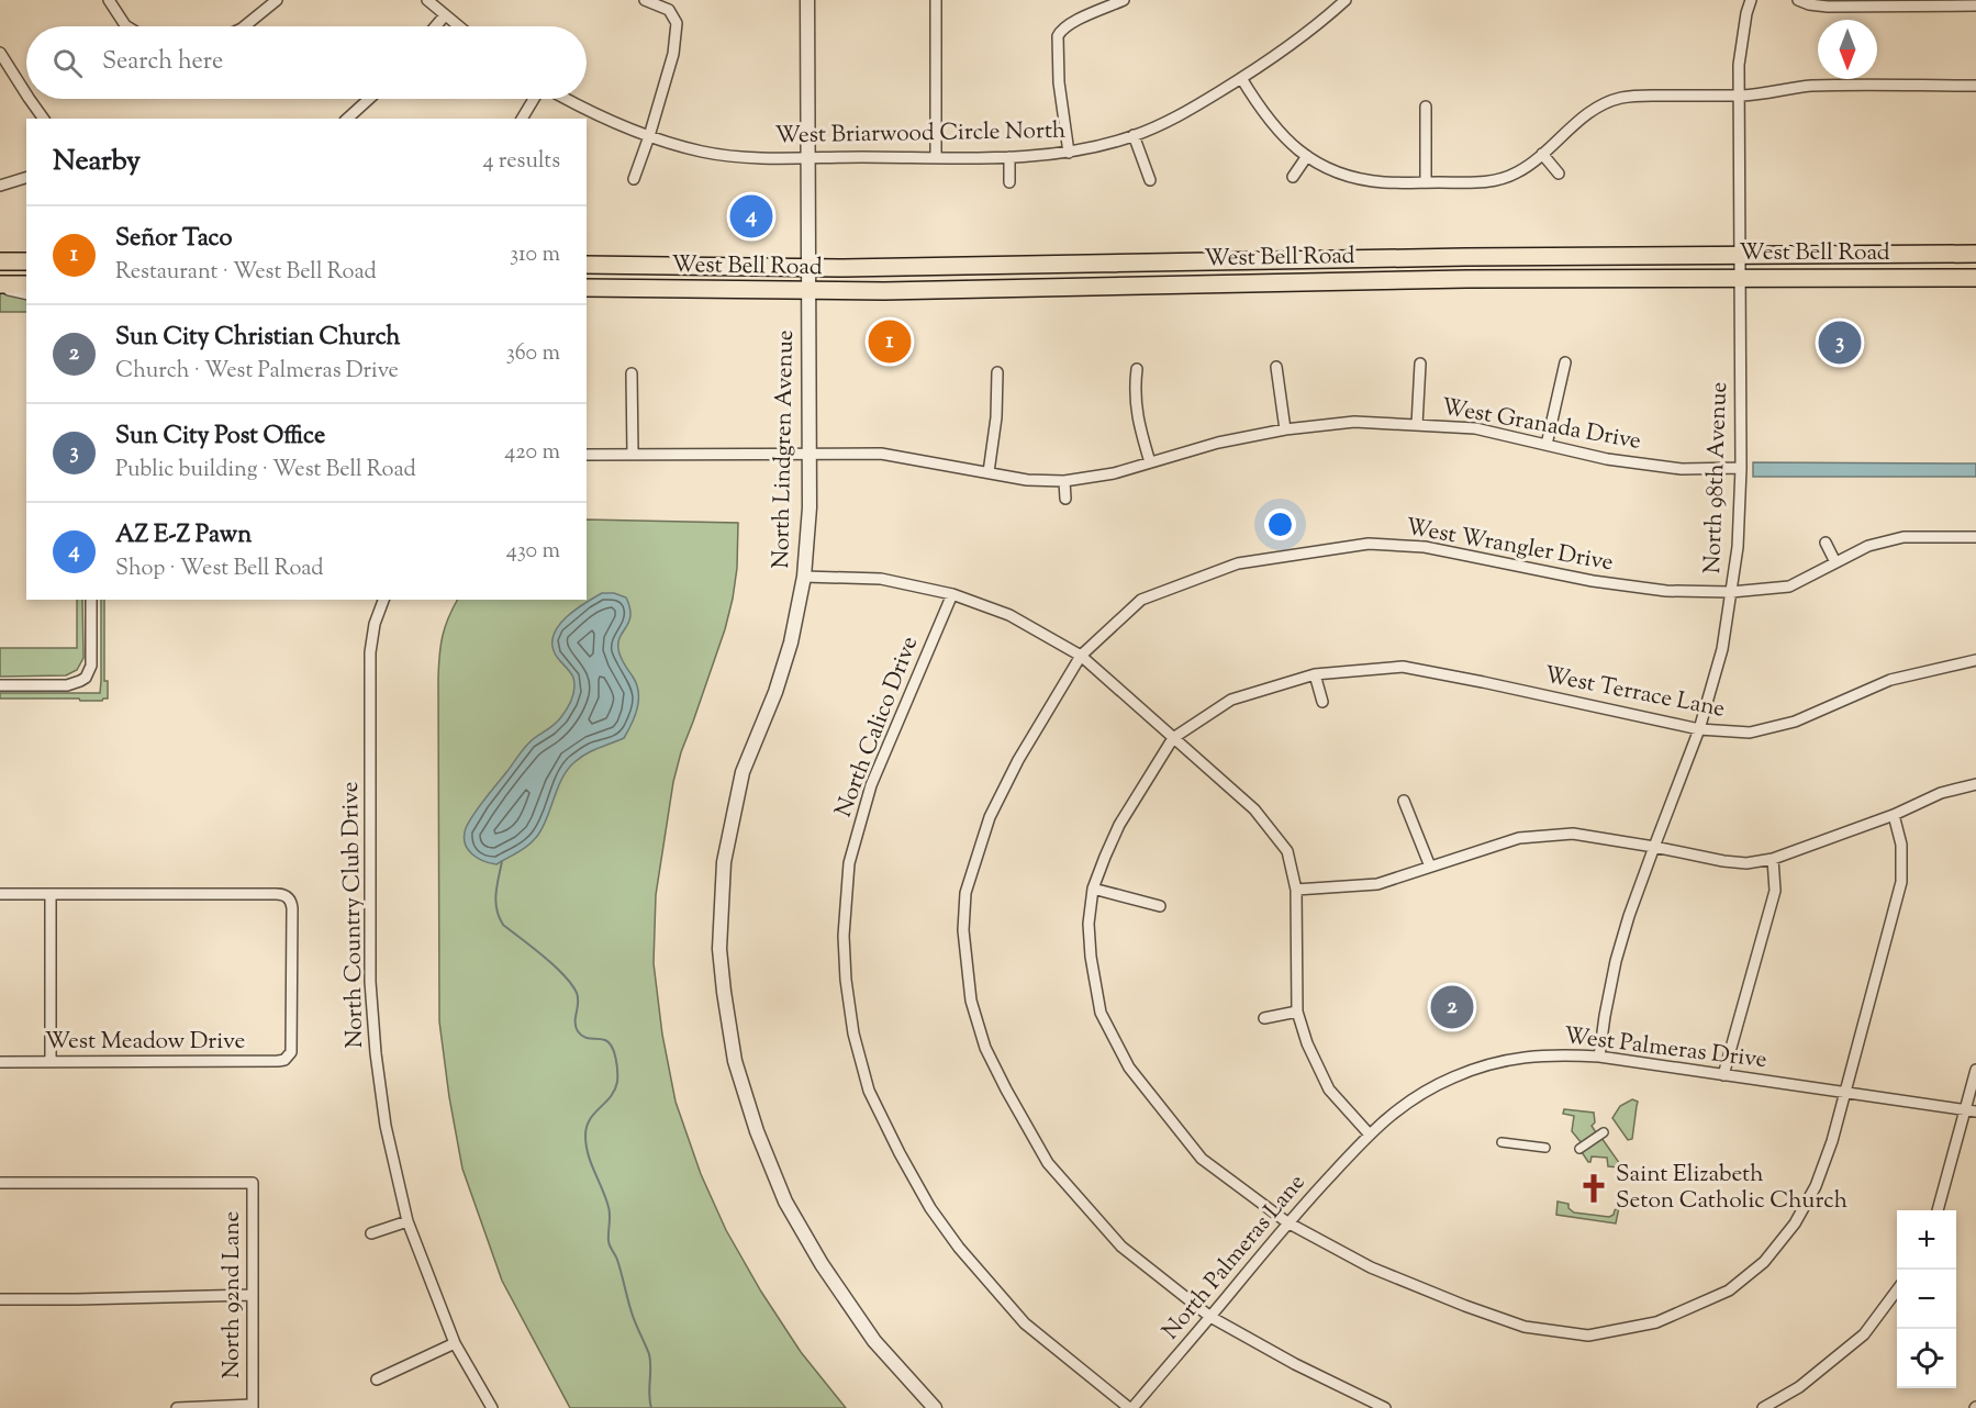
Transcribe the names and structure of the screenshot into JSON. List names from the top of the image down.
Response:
{
  "streets": {
    "main road": ["West Bell Road"],
    "street": [
      "West Briarwood Circle North",
      "West Granada Drive",
      "North Lindgren Avenue",
      "North 98th Avenue",
      "West Wrangler Drive",
      "West Terrace Lane",
      "North Calico Drive",
      "North Country Club Drive",
      "West Meadow Drive",
      "West Palmeras Drive",
      "North Palmeras Lane",
      "North 92nd Lane"
    ]
  },
  "crossings": [
    ["West Briarwood Circle North", "North Lindgren Avenue"],
    ["West Bell Road", "North Lindgren Avenue"],
    ["West Bell Road", "North 98th Avenue"],
    ["West Granada Drive", "North Lindgren Avenue"],
    ["West Granada Drive", "North 98th Avenue"],
    ["North 98th Avenue", "West Wrangler Drive"],
    ["North 98th Avenue", "West Terrace Lane"],
    ["North 98th Avenue", "West Palmeras Drive"],
    ["West Wrangler Drive", "North Palmeras Lane"],
    ["North Calico Drive", "North Palmeras Lane"],
    ["West Palmeras Drive", "North Palmeras Lane"]
  ],
  "places": {
    "church": ["Saint Elizabeth Seton Catholic Church"]
  },
  "north": "bottom",
  "page": {
    "search": "Search here",
    "heading": ["Nearby", "4 results"],
    "pins": [
      "4",
      "1",
      "3",
      "2"
    ],
    "list": [
      {
        "mark": "1",
        "name": "Señor Taco",
        "note": "Restaurant · West Bell Road",
        "value": "310 m"
      },
      {
        "mark": "2",
        "name": "Sun City Christian Church",
        "note": "Church · West Palmeras Drive",
        "value": "360 m"
      },
      {
        "mark": "3",
        "name": "Sun City Post Office",
        "note": "Public building · West Bell Road",
        "value": "420 m"
      },
      {
        "mark": "4",
        "name": "AZ E-Z Pawn",
        "note": "Shop · West Bell Road",
        "value": "430 m"
      }
    ],
    "map_buttons": ["+", "−"]
  }
}
